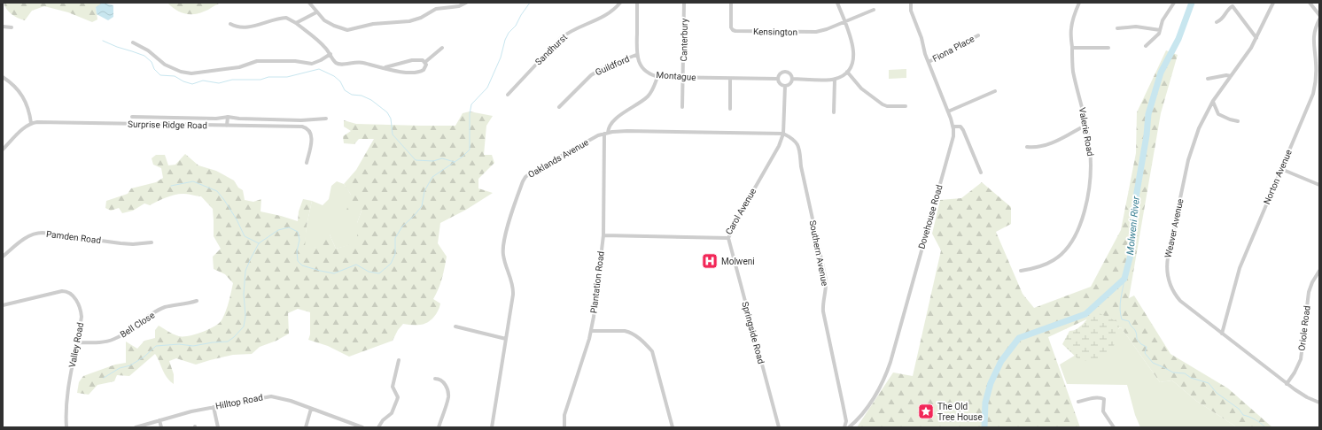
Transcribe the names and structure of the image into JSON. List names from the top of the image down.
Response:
{
  "streets": {
    "street": [
      "Kensington",
      "Canterbury",
      "Fiona Place",
      "Sandhurst",
      "Guildford",
      "Montague",
      "Surprise Ridge Road",
      "Valerie Road",
      "Oaklands Avenue",
      "Norton Avenue",
      "Carol Avenue",
      "Dovehouse Road",
      "Weaver Avenue",
      "Pamden Road",
      "Southern Avenue",
      "Plantation Road",
      "Bell Close",
      "Oriole Road",
      "Springside Road",
      "Valley Road",
      "Hilltop Road"
    ]
  },
  "crossings": [
    ["Canterbury", "Montague"],
    ["Fiona Place", "Dovehouse Road"],
    ["Guildford", "Montague"],
    ["Oaklands Avenue", "Carol Avenue"],
    ["Oaklands Avenue", "Southern Avenue"],
    ["Oaklands Avenue", "Plantation Road"],
    ["Norton Avenue", "Weaver Avenue"],
    ["Carol Avenue", "Southern Avenue"],
    ["Carol Avenue", "Plantation Road"],
    ["Carol Avenue", "Springside Road"],
    ["Weaver Avenue", "Oriole Road"],
    ["Bell Close", "Valley Road"]
  ],
  "water": ["Molweni River"],
  "places": {
    "hospital": ["Molweni"],
    "place": ["The Old Tree House"]
  }
}
